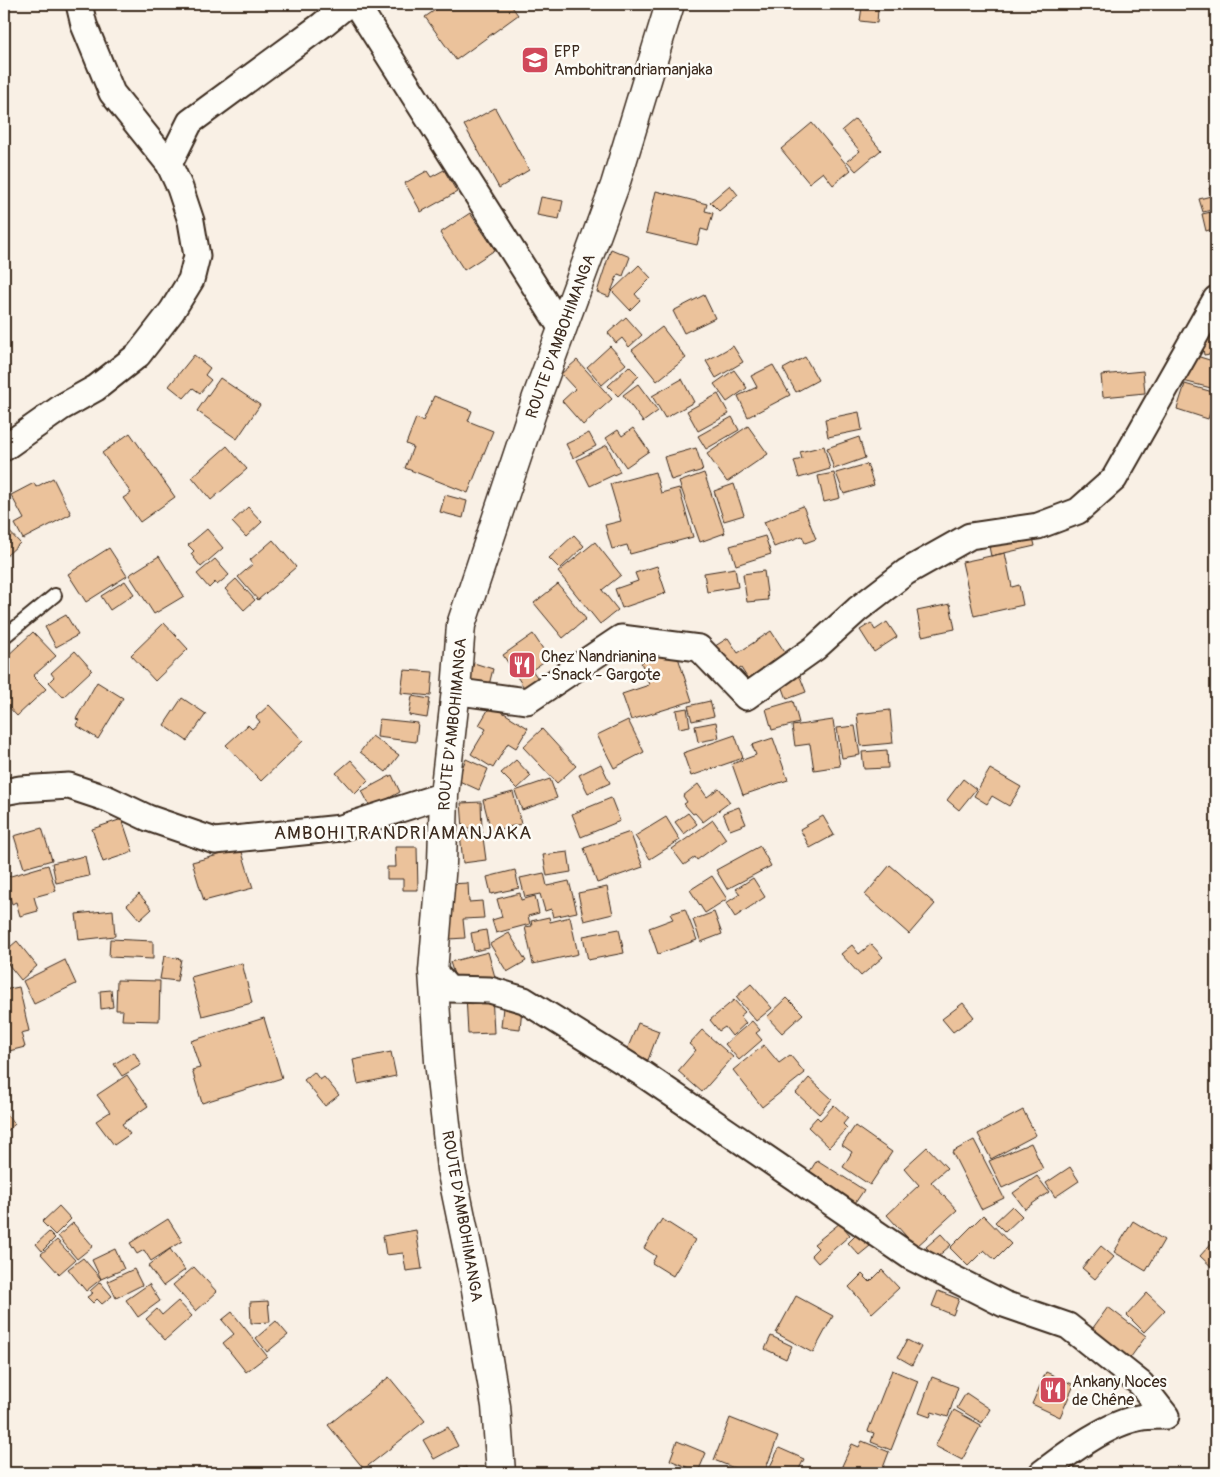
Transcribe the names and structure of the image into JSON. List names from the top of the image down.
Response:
{
  "streets": {
    "street": ["ROUTE D'AMBOHIMANGA"]
  },
  "districts": ["AMBOHITRANDRIAMANJAKA"],
  "places": {
    "school or university": ["EPP Ambohitrandriamanjaka"],
    "restaurant": ["Chez Nandrianina - Snack - Gargote", "Ankany Noces de Chêne"]
  }
}
